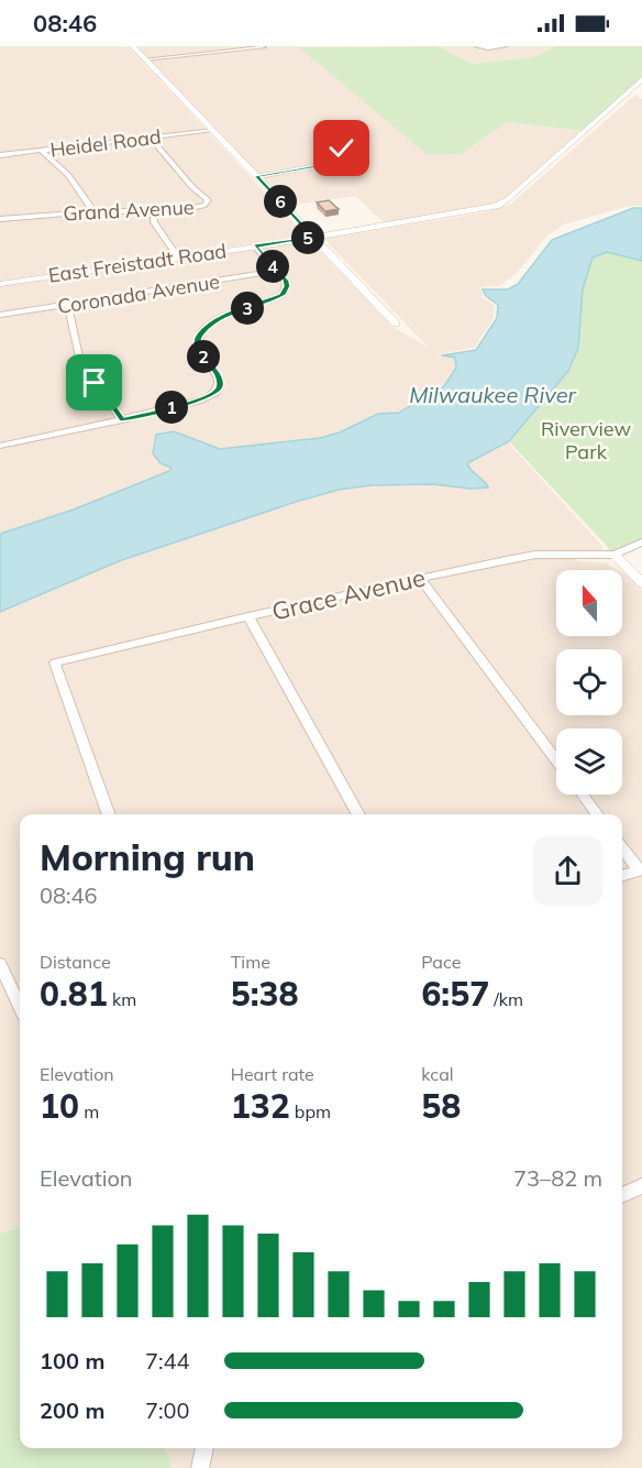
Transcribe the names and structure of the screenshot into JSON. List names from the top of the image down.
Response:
{
  "streets": {
    "street": [
      "Heidel Road",
      "Grand Avenue",
      "East Freistadt Road",
      "Coronada Avenue",
      "Grace Avenue"
    ]
  },
  "crossings": [
    ["Heidel Road", "Grand Avenue"]
  ],
  "water": ["Milwaukee River"],
  "parks": ["Riverview Park"],
  "north": "top",
  "page": {
    "status": "08:46",
    "pins": [
      "6",
      "5",
      "4",
      "3",
      "2",
      "1"
    ],
    "heading": ["Morning run", "08:46"],
    "stats": [
      ["Distance", "0.81 km"],
      ["Time", "5:38"],
      ["Pace", "6:57 /km"],
      ["Elevation", "10 m"],
      ["Heart rate", "132 bpm"],
      ["kcal", "58"]
    ],
    "chart": ["Elevation", "73–82 m"],
    "list": [
      {
        "name": "100 m",
        "note": "7:44"
      },
      {
        "name": "200 m",
        "note": "7:00"
      }
    ]
  }
}
